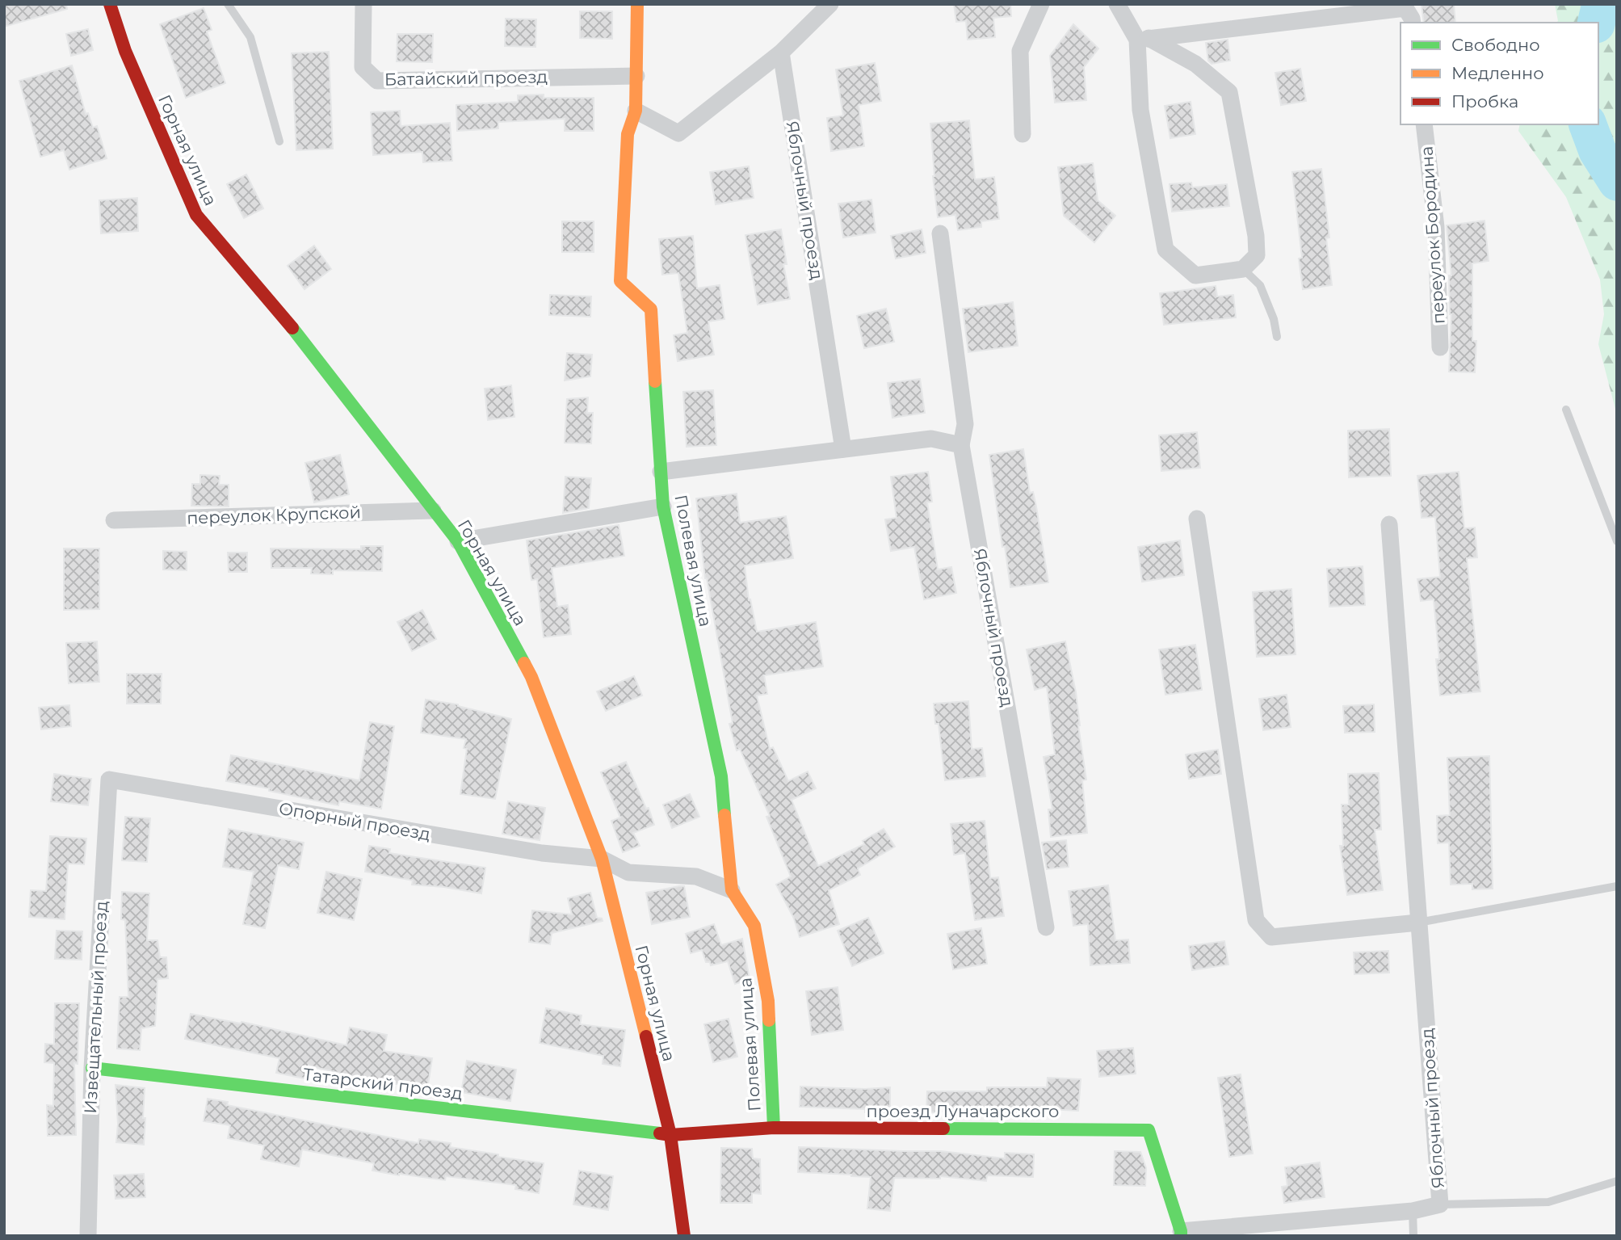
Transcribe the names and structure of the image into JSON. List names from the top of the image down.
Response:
{
  "streets": {
    "street": [
      "Батайский проезд",
      "Горная улица",
      "Яблочный проезд",
      "переулок Бородина",
      "переулок Крупской",
      "Полевая улица",
      "Опорный проезд",
      "Извещательный проезд",
      "Татарский проезд",
      "проезд Луначарского"
    ]
  },
  "crossings": [
    ["Батайский проезд", "Полевая улица"],
    ["Горная улица", "переулок Крупской"],
    ["Горная улица", "Опорный проезд"],
    ["Горная улица", "Татарский проезд"],
    ["Горная улица", "проезд Луначарского"],
    ["Яблочный проезд", "проезд Луначарского"],
    ["Полевая улица", "проезд Луначарского"],
    ["Опорный проезд", "Извещательный проезд"],
    ["Извещательный проезд", "Татарский проезд"],
    ["Татарский проезд", "проезд Луначарского"]
  ],
  "legend": ["Свободно", "Медленно", "Пробка"]
}
